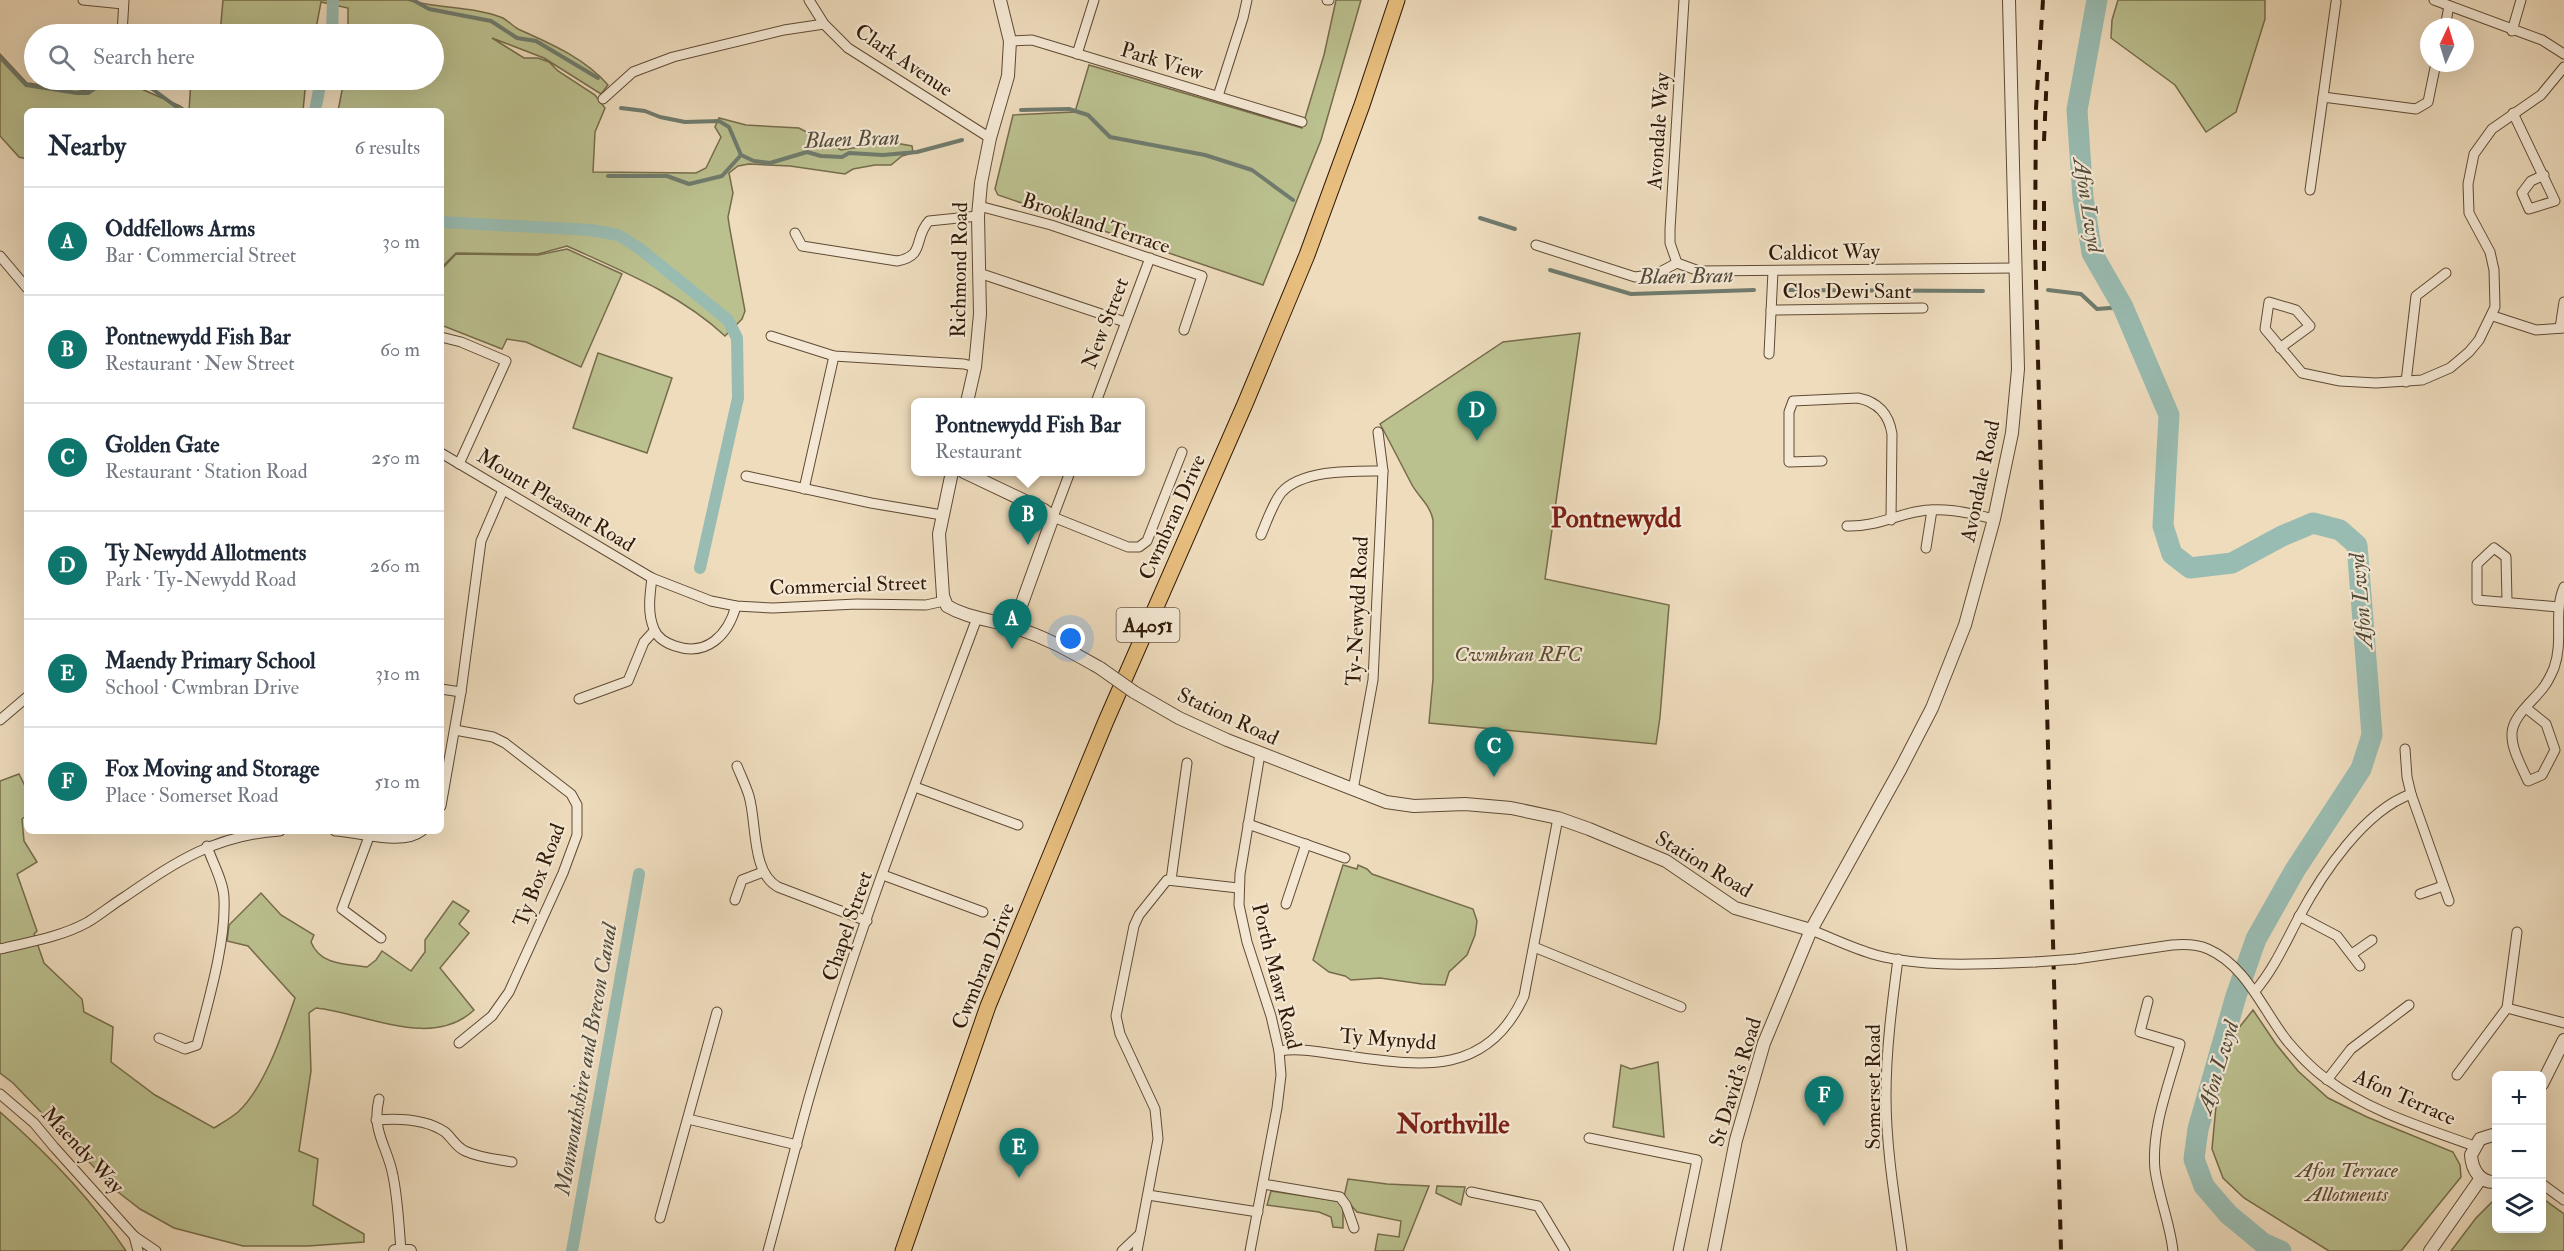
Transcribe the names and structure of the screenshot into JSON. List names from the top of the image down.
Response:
{
  "streets": {
    "main road": ["Cwmbran Drive", "A4051"],
    "street": [
      "Clark Avenue",
      "Park View",
      "Avondale Way",
      "Brookland Terrace",
      "Caldicot Way",
      "Richmond Road",
      "Clos Dewi Sant",
      "New Street",
      "Avondale Road",
      "Mount Pleasant Road",
      "Commercial Street",
      "Ty-Newydd Road",
      "Station Road",
      "Ty Box Road",
      "Chapel Street",
      "Porth Mawr Road",
      "Ty Mynydd",
      "St David's Road",
      "Somerset Road",
      "Afon Terrace",
      "Maendy Way"
    ]
  },
  "crossings": [
    ["Clark Avenue", "Richmond Road"],
    ["Park View", "Richmond Road"],
    ["Avondale Way", "Caldicot Way"],
    ["Brookland Terrace", "Richmond Road"],
    ["Brookland Terrace", "New Street"],
    ["Caldicot Way", "Avondale Road"],
    ["Avondale Road", "Station Road"],
    ["Avondale Road", "St David's Road"],
    ["Mount Pleasant Road", "Commercial Street"],
    ["Commercial Street", "Station Road"],
    ["Commercial Street", "Chapel Street"],
    ["Ty-Newydd Road", "Station Road"],
    ["Station Road", "Porth Mawr Road"],
    ["Station Road", "Ty Mynydd"],
    ["Station Road", "St David's Road"],
    ["Station Road", "Somerset Road"],
    ["Station Road", "Afon Terrace"],
    ["Porth Mawr Road", "Ty Mynydd"]
  ],
  "districts": ["Pontnewydd", "Northville"],
  "water": ["Blaen Bran", "Afon Lwyd", "Monmouthshire and Brecon Canal"],
  "parks": ["Cwmbran RFC", "Afon Terrace Allotments"],
  "north": "top",
  "page": {
    "search": "Search here",
    "heading": ["Nearby", "6 results"],
    "list": [
      {
        "mark": "A",
        "name": "Oddfellows Arms",
        "note": "Bar · Commercial Street",
        "value": "30 m"
      },
      {
        "mark": "B",
        "name": "Pontnewydd Fish Bar",
        "note": "Restaurant · New Street",
        "value": "60 m"
      },
      {
        "mark": "C",
        "name": "Golden Gate",
        "note": "Restaurant · Station Road",
        "value": "250 m"
      },
      {
        "mark": "D",
        "name": "Ty Newydd Allotments",
        "note": "Park · Ty-Newydd Road",
        "value": "260 m"
      },
      {
        "mark": "E",
        "name": "Maendy Primary School",
        "note": "School · Cwmbran Drive",
        "value": "310 m"
      },
      {
        "mark": "F",
        "name": "Fox Moving and Storage",
        "note": "Place · Somerset Road",
        "value": "510 m"
      }
    ],
    "pins": [
      "D",
      "B",
      "A",
      "C",
      "F",
      "E"
    ],
    "popup": ["Pontnewydd Fish Bar", "Restaurant"],
    "map_buttons": ["+", "−"]
  }
}
